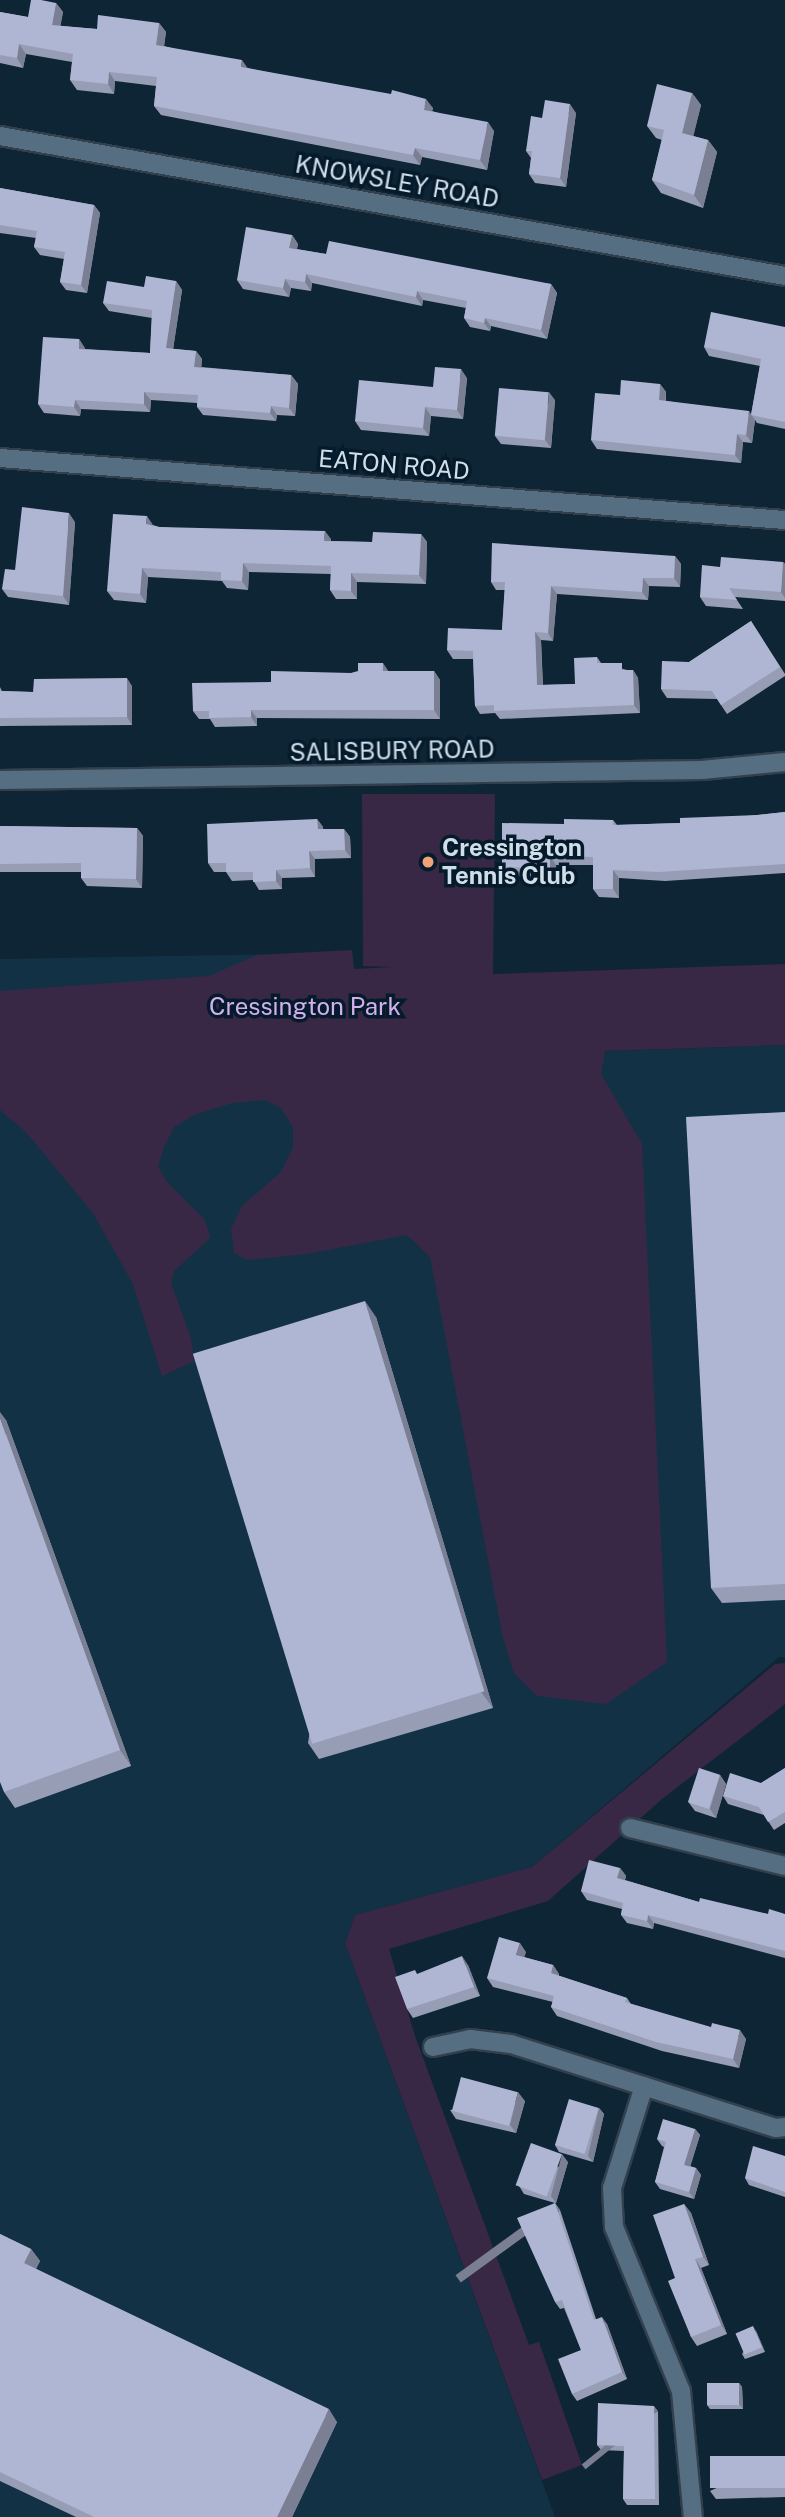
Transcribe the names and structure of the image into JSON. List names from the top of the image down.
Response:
{
  "streets": {
    "street": ["KNOWSLEY ROAD", "EATON ROAD", "SALISBURY ROAD"]
  },
  "parks": ["Cressington Park"],
  "places": ["Cressington Tennis Club"]
}
